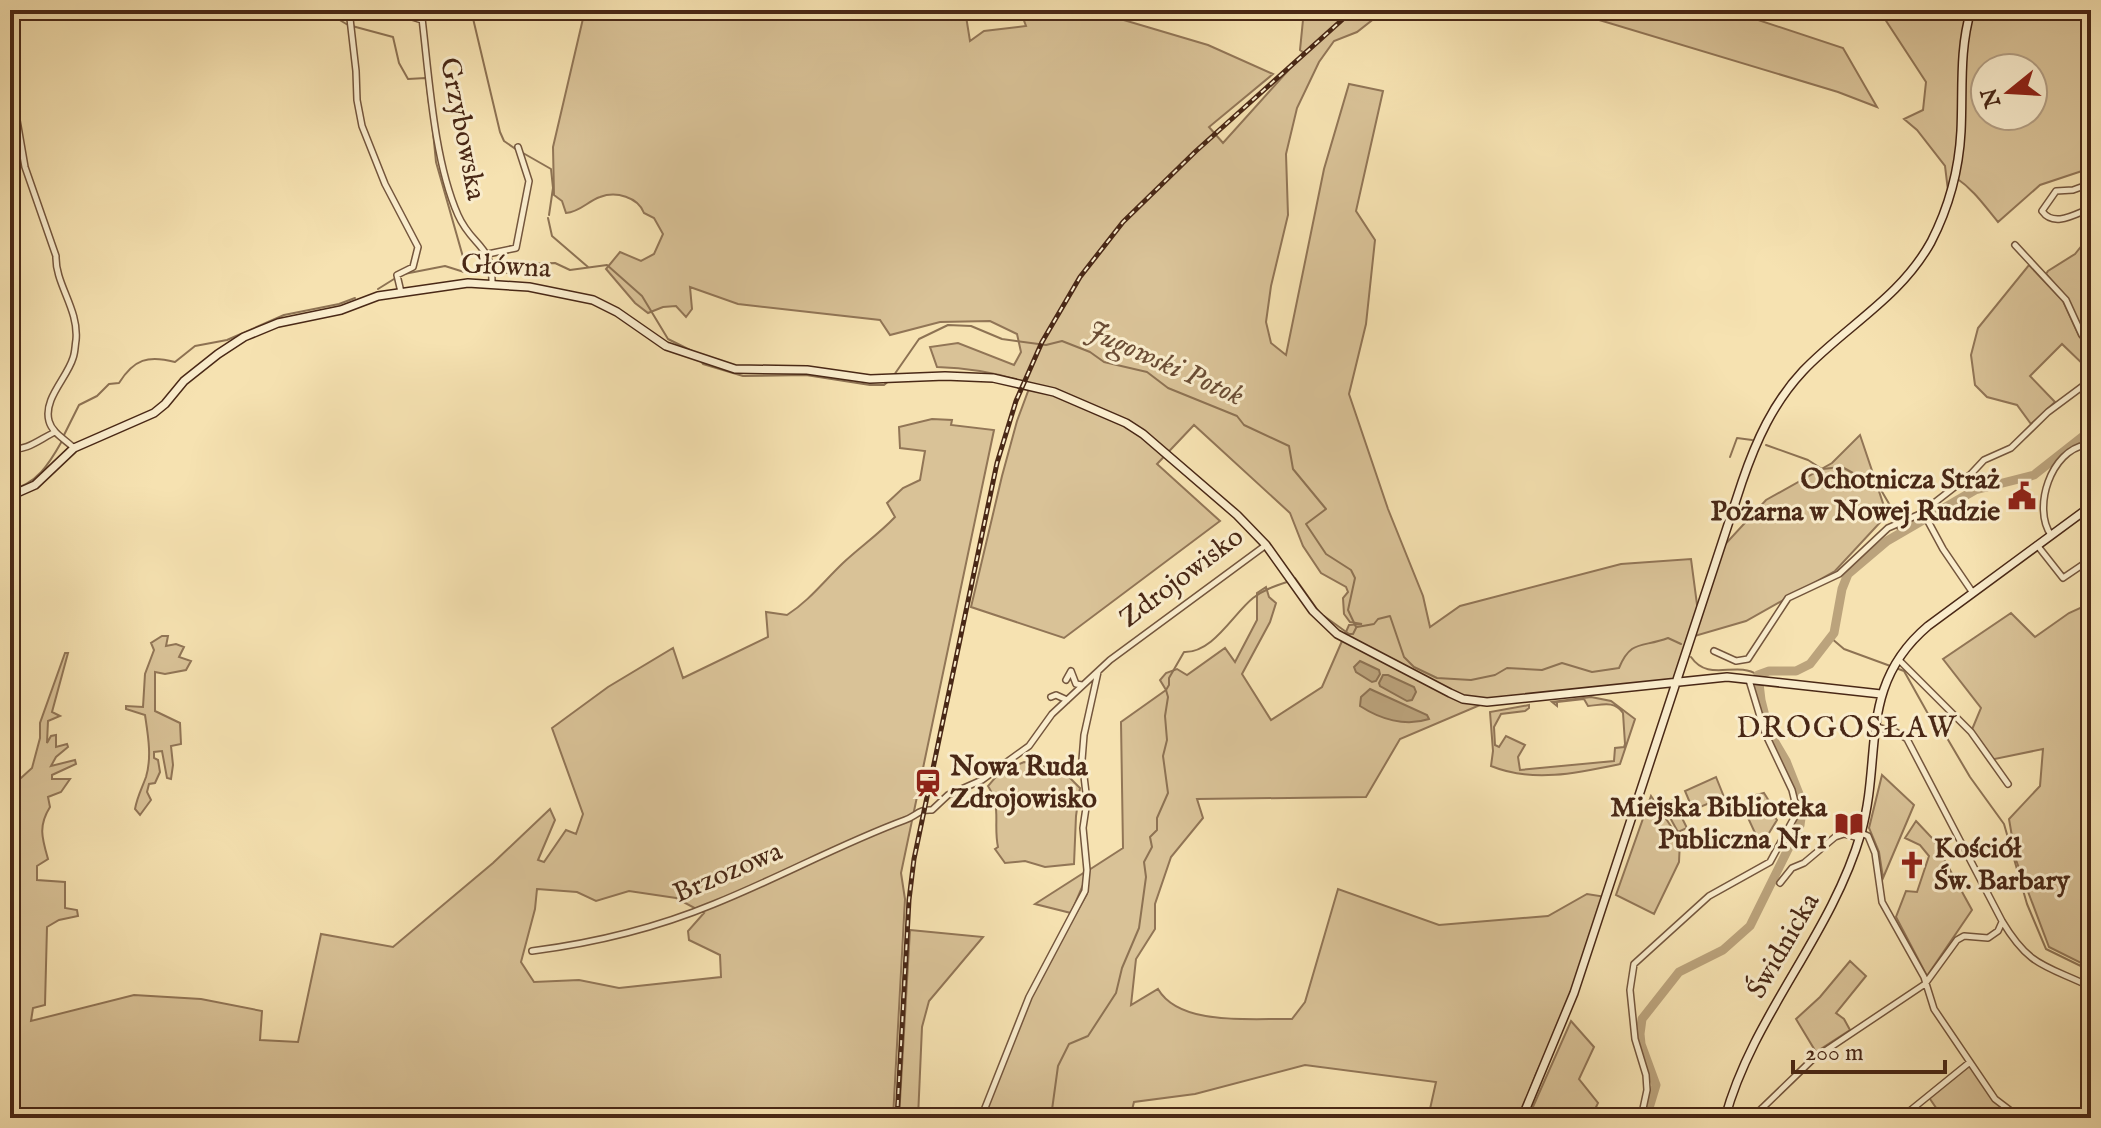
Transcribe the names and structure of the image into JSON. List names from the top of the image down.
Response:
{
  "streets": {
    "street": [
      "Grzybowska",
      "Główna",
      "Zdrojowisko",
      "Brzozowa",
      "Świdnicka"
    ]
  },
  "crossings": [
    ["Grzybowska", "Główna"],
    ["Główna", "Zdrojowisko"],
    ["Zdrojowisko", "Brzozowa"]
  ],
  "districts": ["DROGOSŁAW"],
  "water": ["Jugowski Potok"],
  "places": {
    "public building": ["Ochotnicza Straż Pożarna w Nowej Rudzie"],
    "station": ["Nowa Ruda Zdrojowisko"],
    "library": ["Miejska Biblioteka Publiczna Nr 1"],
    "church": ["Kościół Św. Barbary"]
  },
  "scale_bar": "200 m",
  "north": "left"
}
